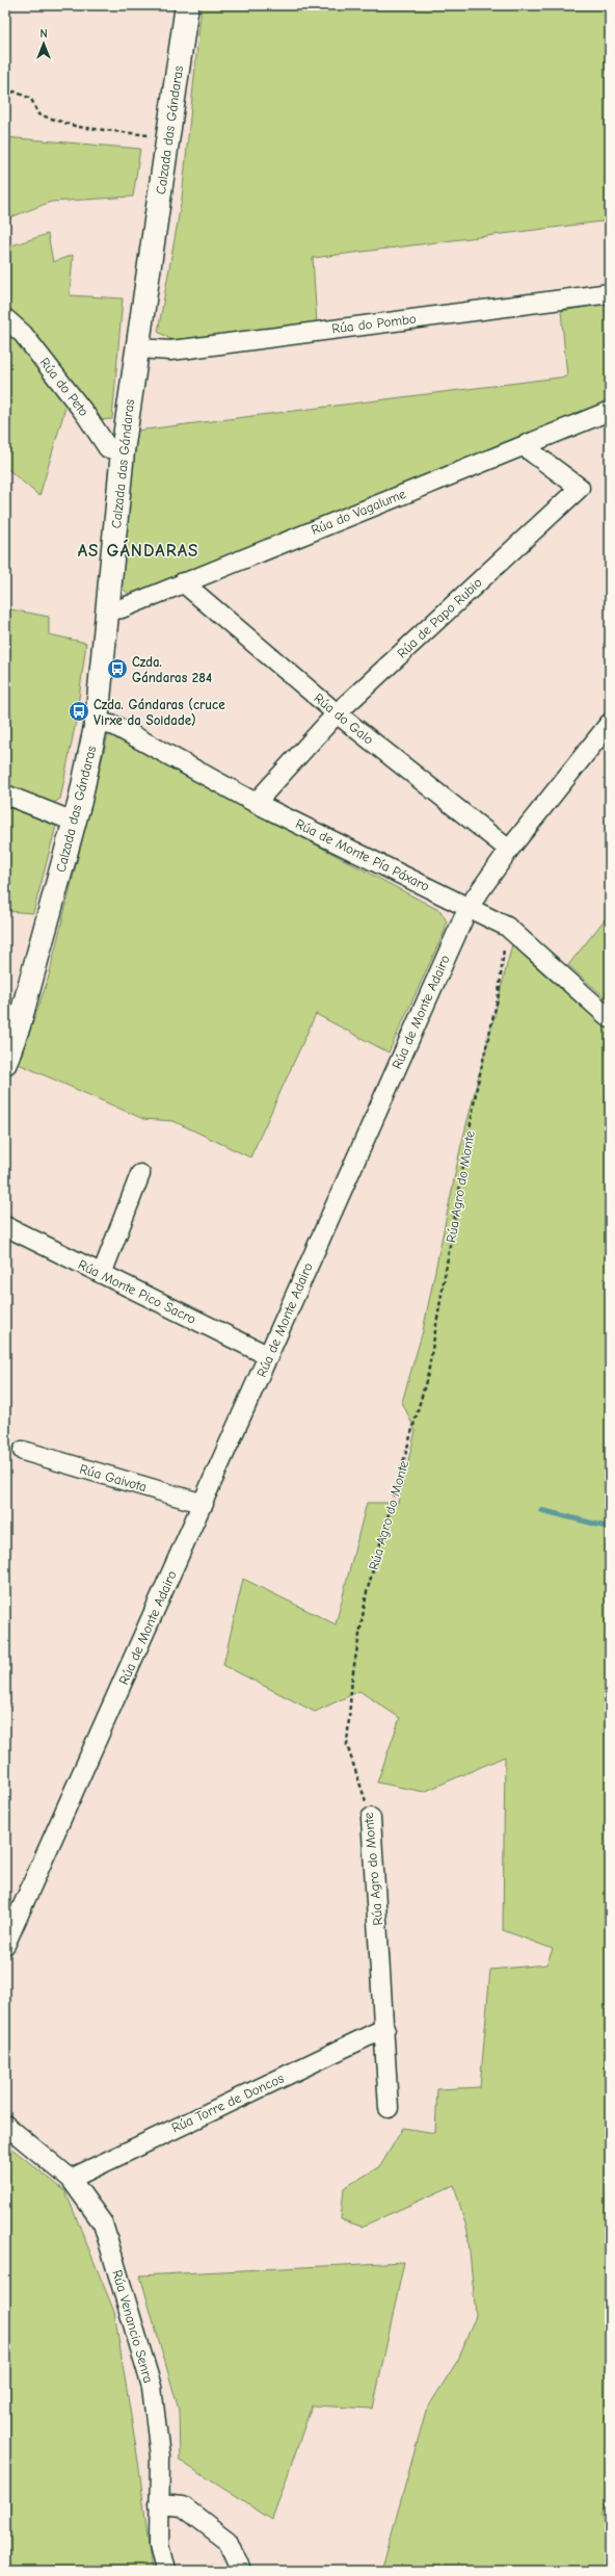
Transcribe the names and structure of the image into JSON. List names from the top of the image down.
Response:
{
  "streets": {
    "main road": ["Calzada das Gándaras"],
    "street": [
      "Rúa do Pombo",
      "Rúa do Peto",
      "Rúa do Vagalume",
      "Rúa de Papo Rubio",
      "Rúa do Galo",
      "Rúa de Monte Pía Páxaro",
      "Rúa de Monte Adairo",
      "Rúa Agro do Monte",
      "Rúa Monte Pico Sacro",
      "Rúa Gaivota",
      "Rúa Torre de Doncos",
      "Rúa Venancio Senra"
    ]
  },
  "crossings": [
    ["Calzada das Gándaras", "Rúa do Pombo"],
    ["Calzada das Gándaras", "Rúa do Peto"],
    ["Calzada das Gándaras", "Rúa do Vagalume"],
    ["Calzada das Gándaras", "Rúa de Monte Pía Páxaro"],
    ["Rúa do Vagalume", "Rúa de Papo Rubio"],
    ["Rúa do Vagalume", "Rúa do Galo"],
    ["Rúa de Papo Rubio", "Rúa do Galo"],
    ["Rúa de Papo Rubio", "Rúa de Monte Pía Páxaro"],
    ["Rúa do Galo", "Rúa de Monte Adairo"],
    ["Rúa de Monte Pía Páxaro", "Rúa de Monte Adairo"],
    ["Rúa de Monte Pía Páxaro", "Rúa Agro do Monte"],
    ["Rúa de Monte Adairo", "Rúa Monte Pico Sacro"],
    ["Rúa de Monte Adairo", "Rúa Gaivota"],
    ["Rúa Agro do Monte", "Rúa Torre de Doncos"],
    ["Rúa Torre de Doncos", "Rúa Venancio Senra"]
  ],
  "districts": ["AS GÁNDARAS"],
  "places": {
    "bus stop": ["Czda. Gándaras 284", "Czda. Gándaras (cruce Virxe da Soidade)"]
  },
  "north": "top"
}
